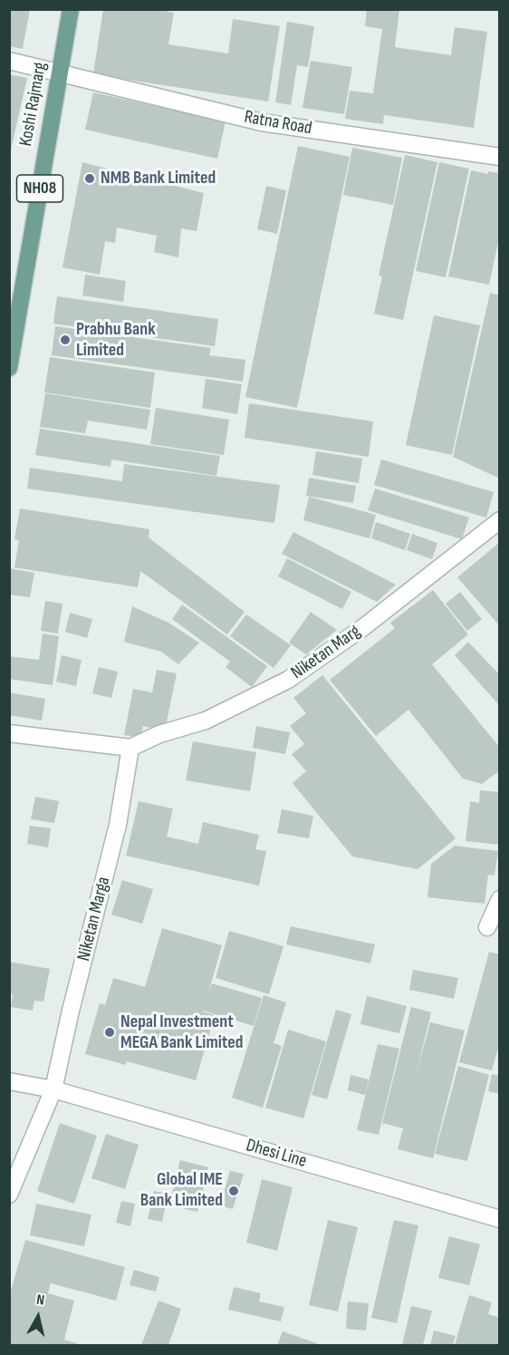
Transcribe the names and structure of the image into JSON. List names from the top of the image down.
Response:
{
  "streets": {
    "main road": ["Koshi Rajmarg", "NH08"],
    "street": [
      "Ratna Road",
      "Niketan Marg",
      "Niketan Marga",
      "Dhesi Line"
    ]
  },
  "crossings": [
    ["Koshi Rajmarg", "Ratna Road"],
    ["Niketan Marg", "Niketan Marga"],
    ["Niketan Marga", "Dhesi Line"]
  ],
  "places": [
    "NMB Bank Limited",
    "Prabhu Bank Limited",
    "Nepal Investment MEGA Bank Limited",
    "Global IME Bank Limited"
  ],
  "north": "top"
}
